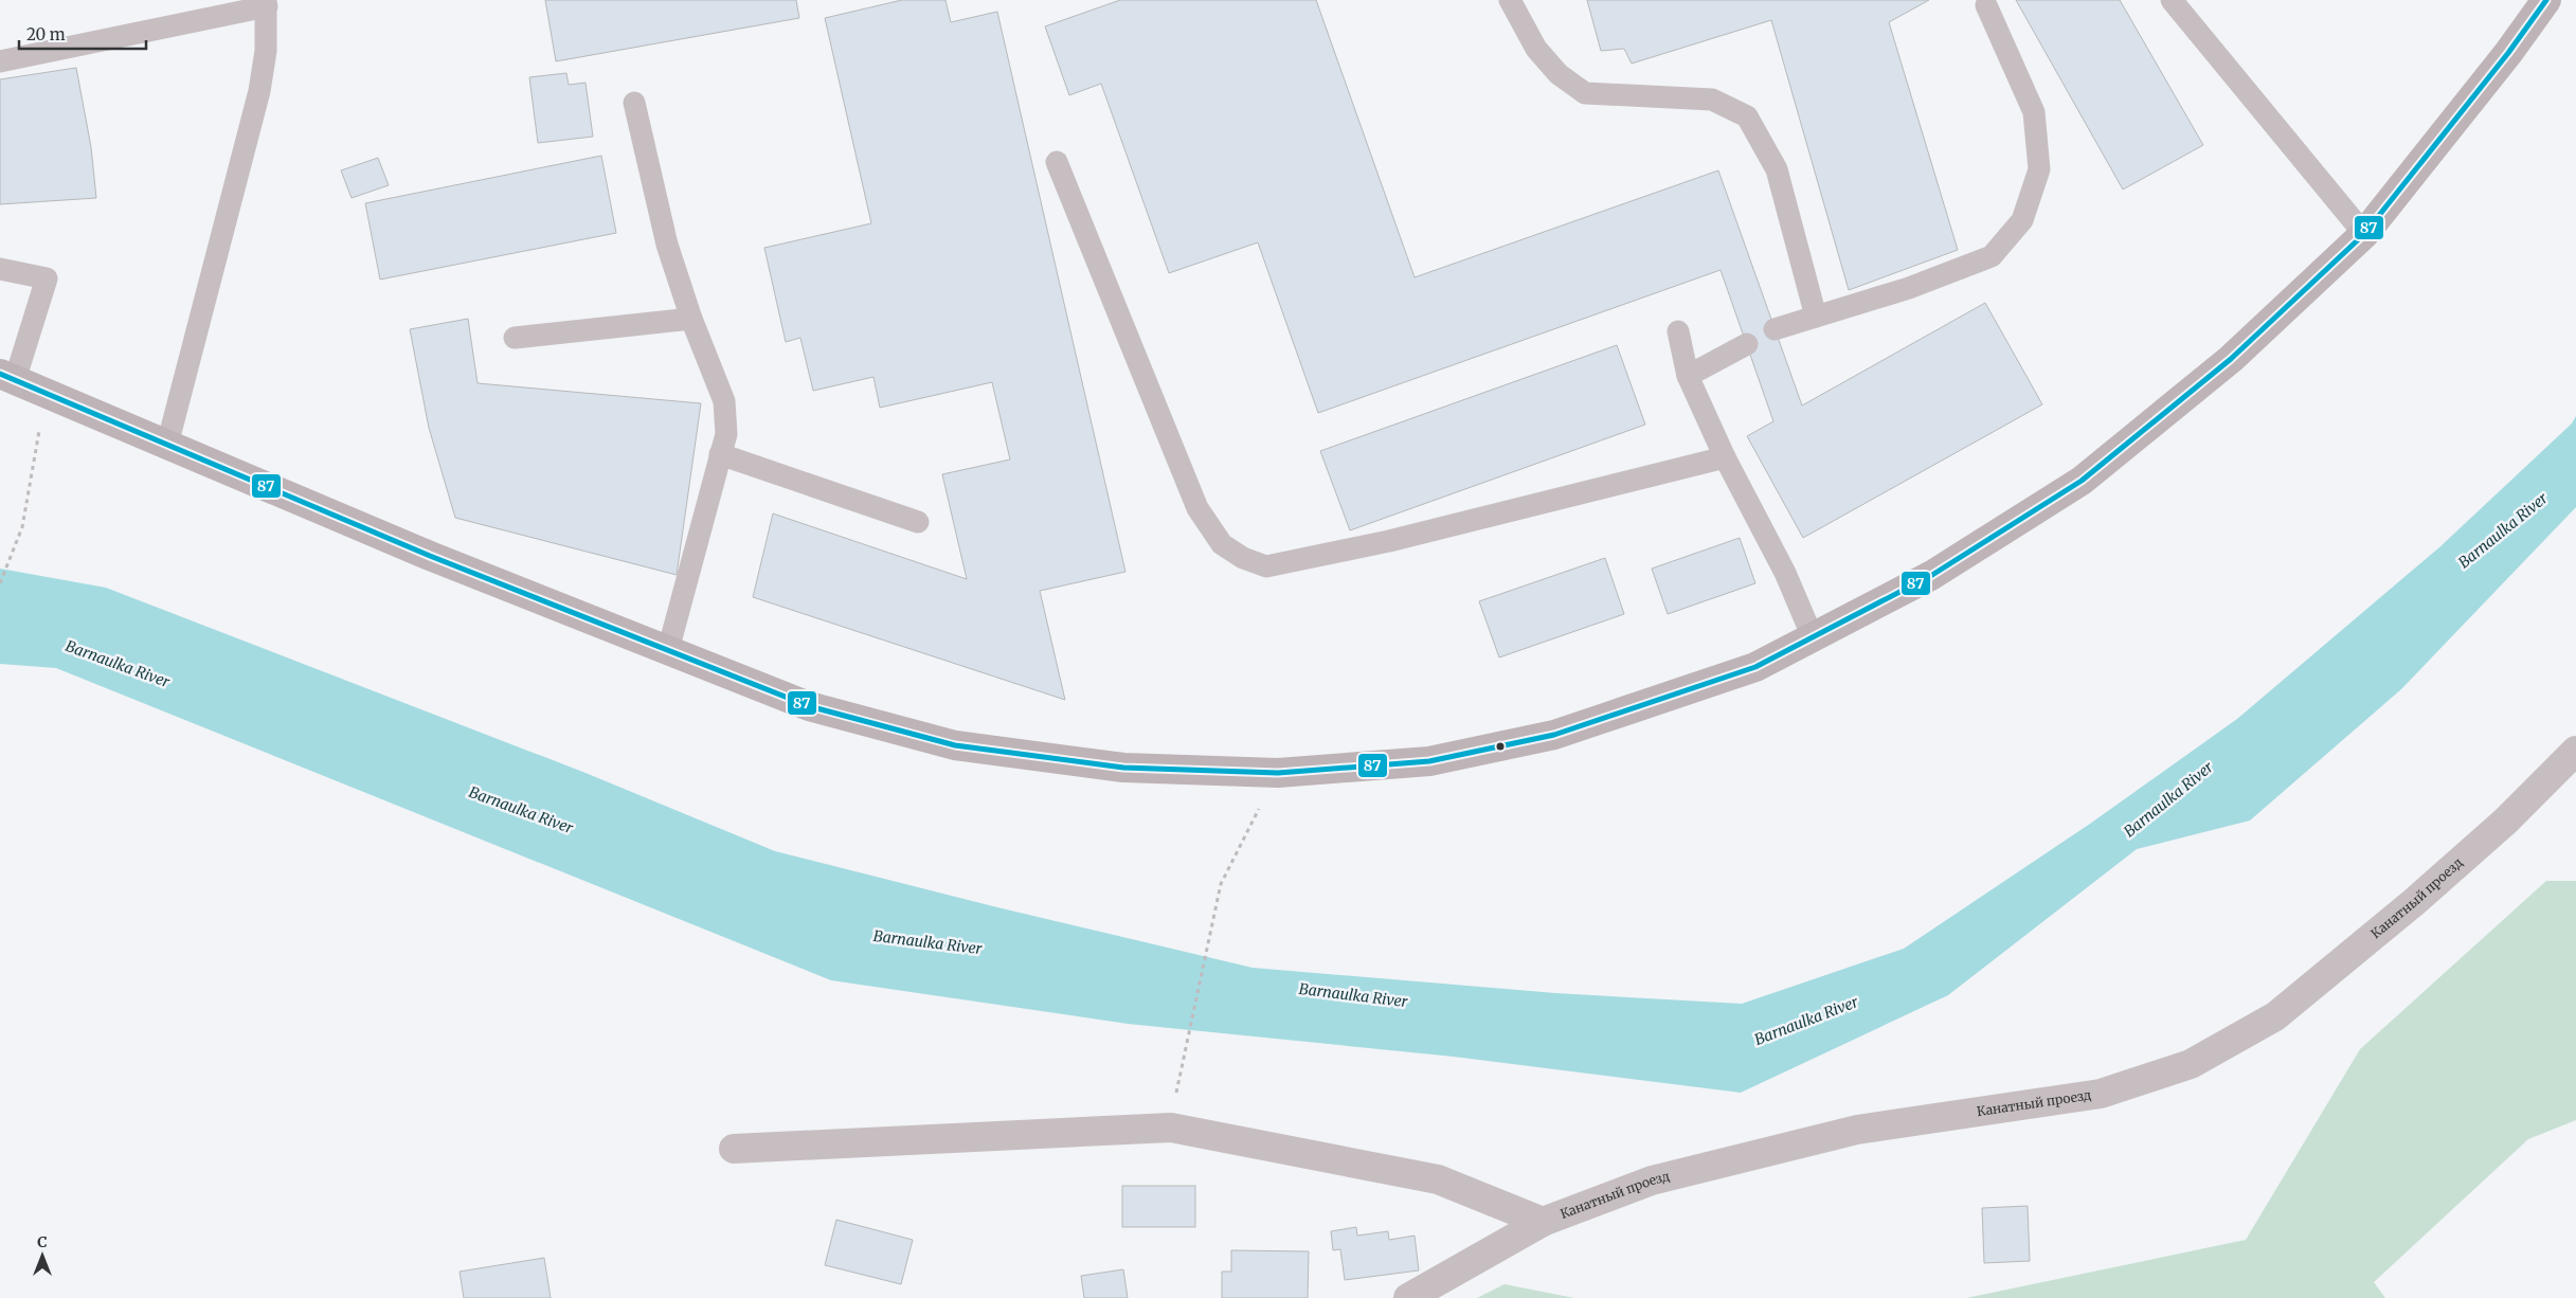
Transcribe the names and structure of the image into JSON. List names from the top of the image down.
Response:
{
  "streets": {
    "street": ["Канатный проезд"]
  },
  "water": ["Barnaulka River"],
  "lines": ["transit line 87"],
  "scale_bar": "20 m",
  "north": "top"
}
